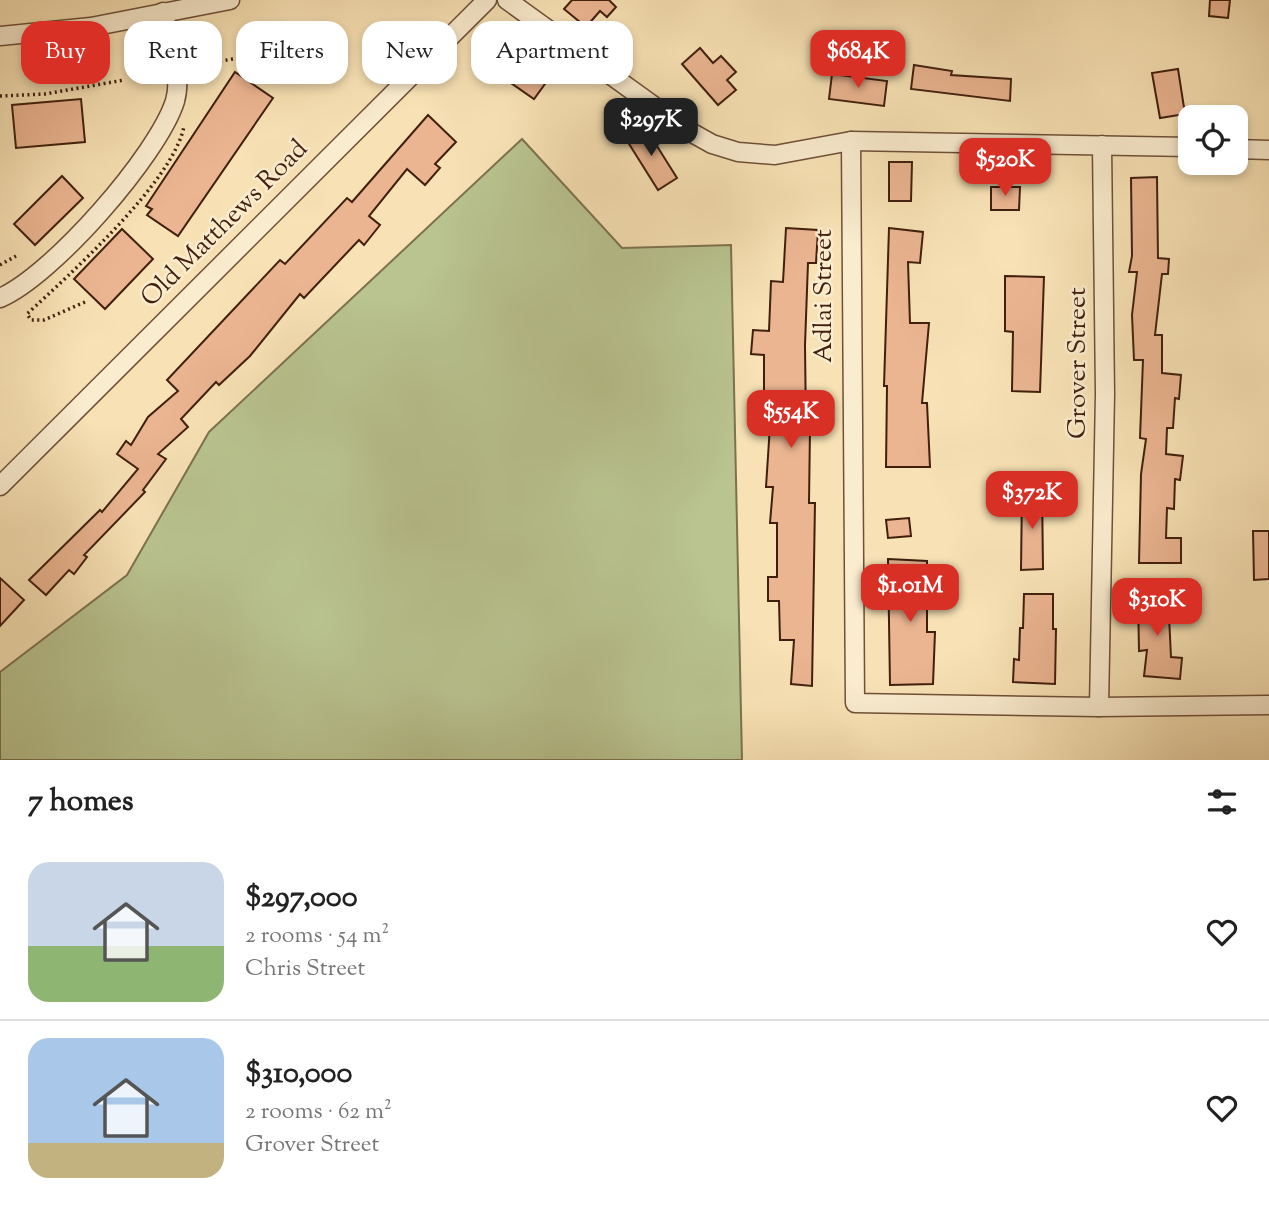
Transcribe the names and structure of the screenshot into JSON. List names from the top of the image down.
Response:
{
  "streets": {
    "street": ["Old Matthews Road", "Adlai Street", "Grover Street"]
  },
  "crossings": [
    ["Adlai Street", "Grover Street"]
  ],
  "page": {
    "chip": [
      "Buy",
      "Rent",
      "Filters",
      "New",
      "Apartment"
    ],
    "price": [
      "$684K",
      "$297K",
      "$520K",
      "$554K",
      "$372K",
      "$1.01M",
      "$310K"
    ],
    "heading": "7 homes",
    "list": [
      {
        "name": "$297,000",
        "note": "2 rooms · 54 m² · Chris Street"
      },
      {
        "name": "$310,000",
        "note": "2 rooms · 62 m² · Grover Street"
      }
    ]
  }
}
